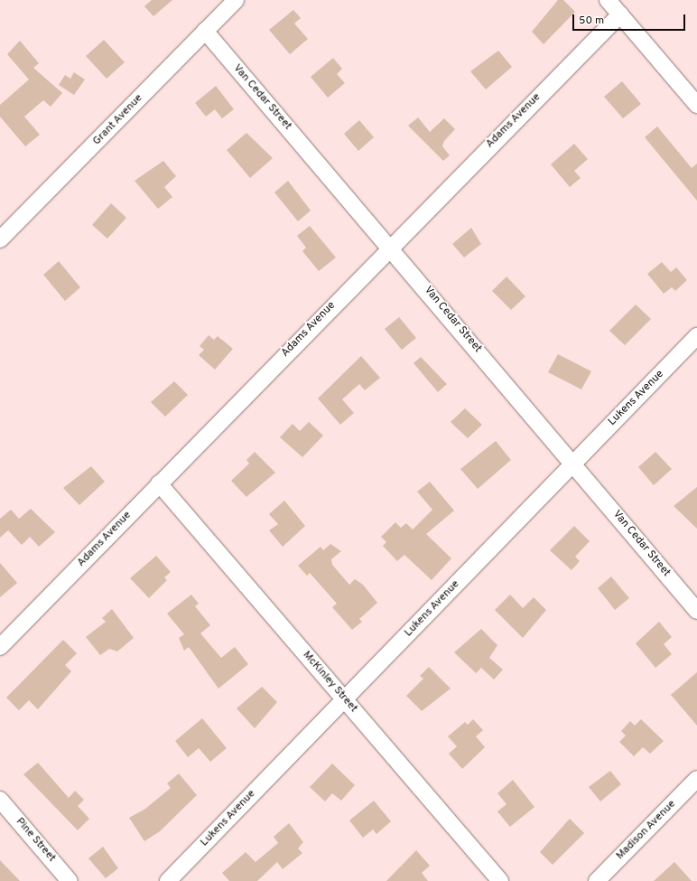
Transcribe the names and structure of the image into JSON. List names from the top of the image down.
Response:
{
  "streets": {
    "street": [
      "Van Cedar Street",
      "Grant Avenue",
      "Adams Avenue",
      "Lukens Avenue",
      "McKinley Street",
      "Madison Avenue",
      "Pine Street"
    ]
  },
  "crossings": [
    ["Van Cedar Street", "Grant Avenue"],
    ["Van Cedar Street", "Adams Avenue"],
    ["Van Cedar Street", "Lukens Avenue"],
    ["Adams Avenue", "McKinley Street"],
    ["Lukens Avenue", "McKinley Street"]
  ],
  "scale_bar": "50 m"
}
